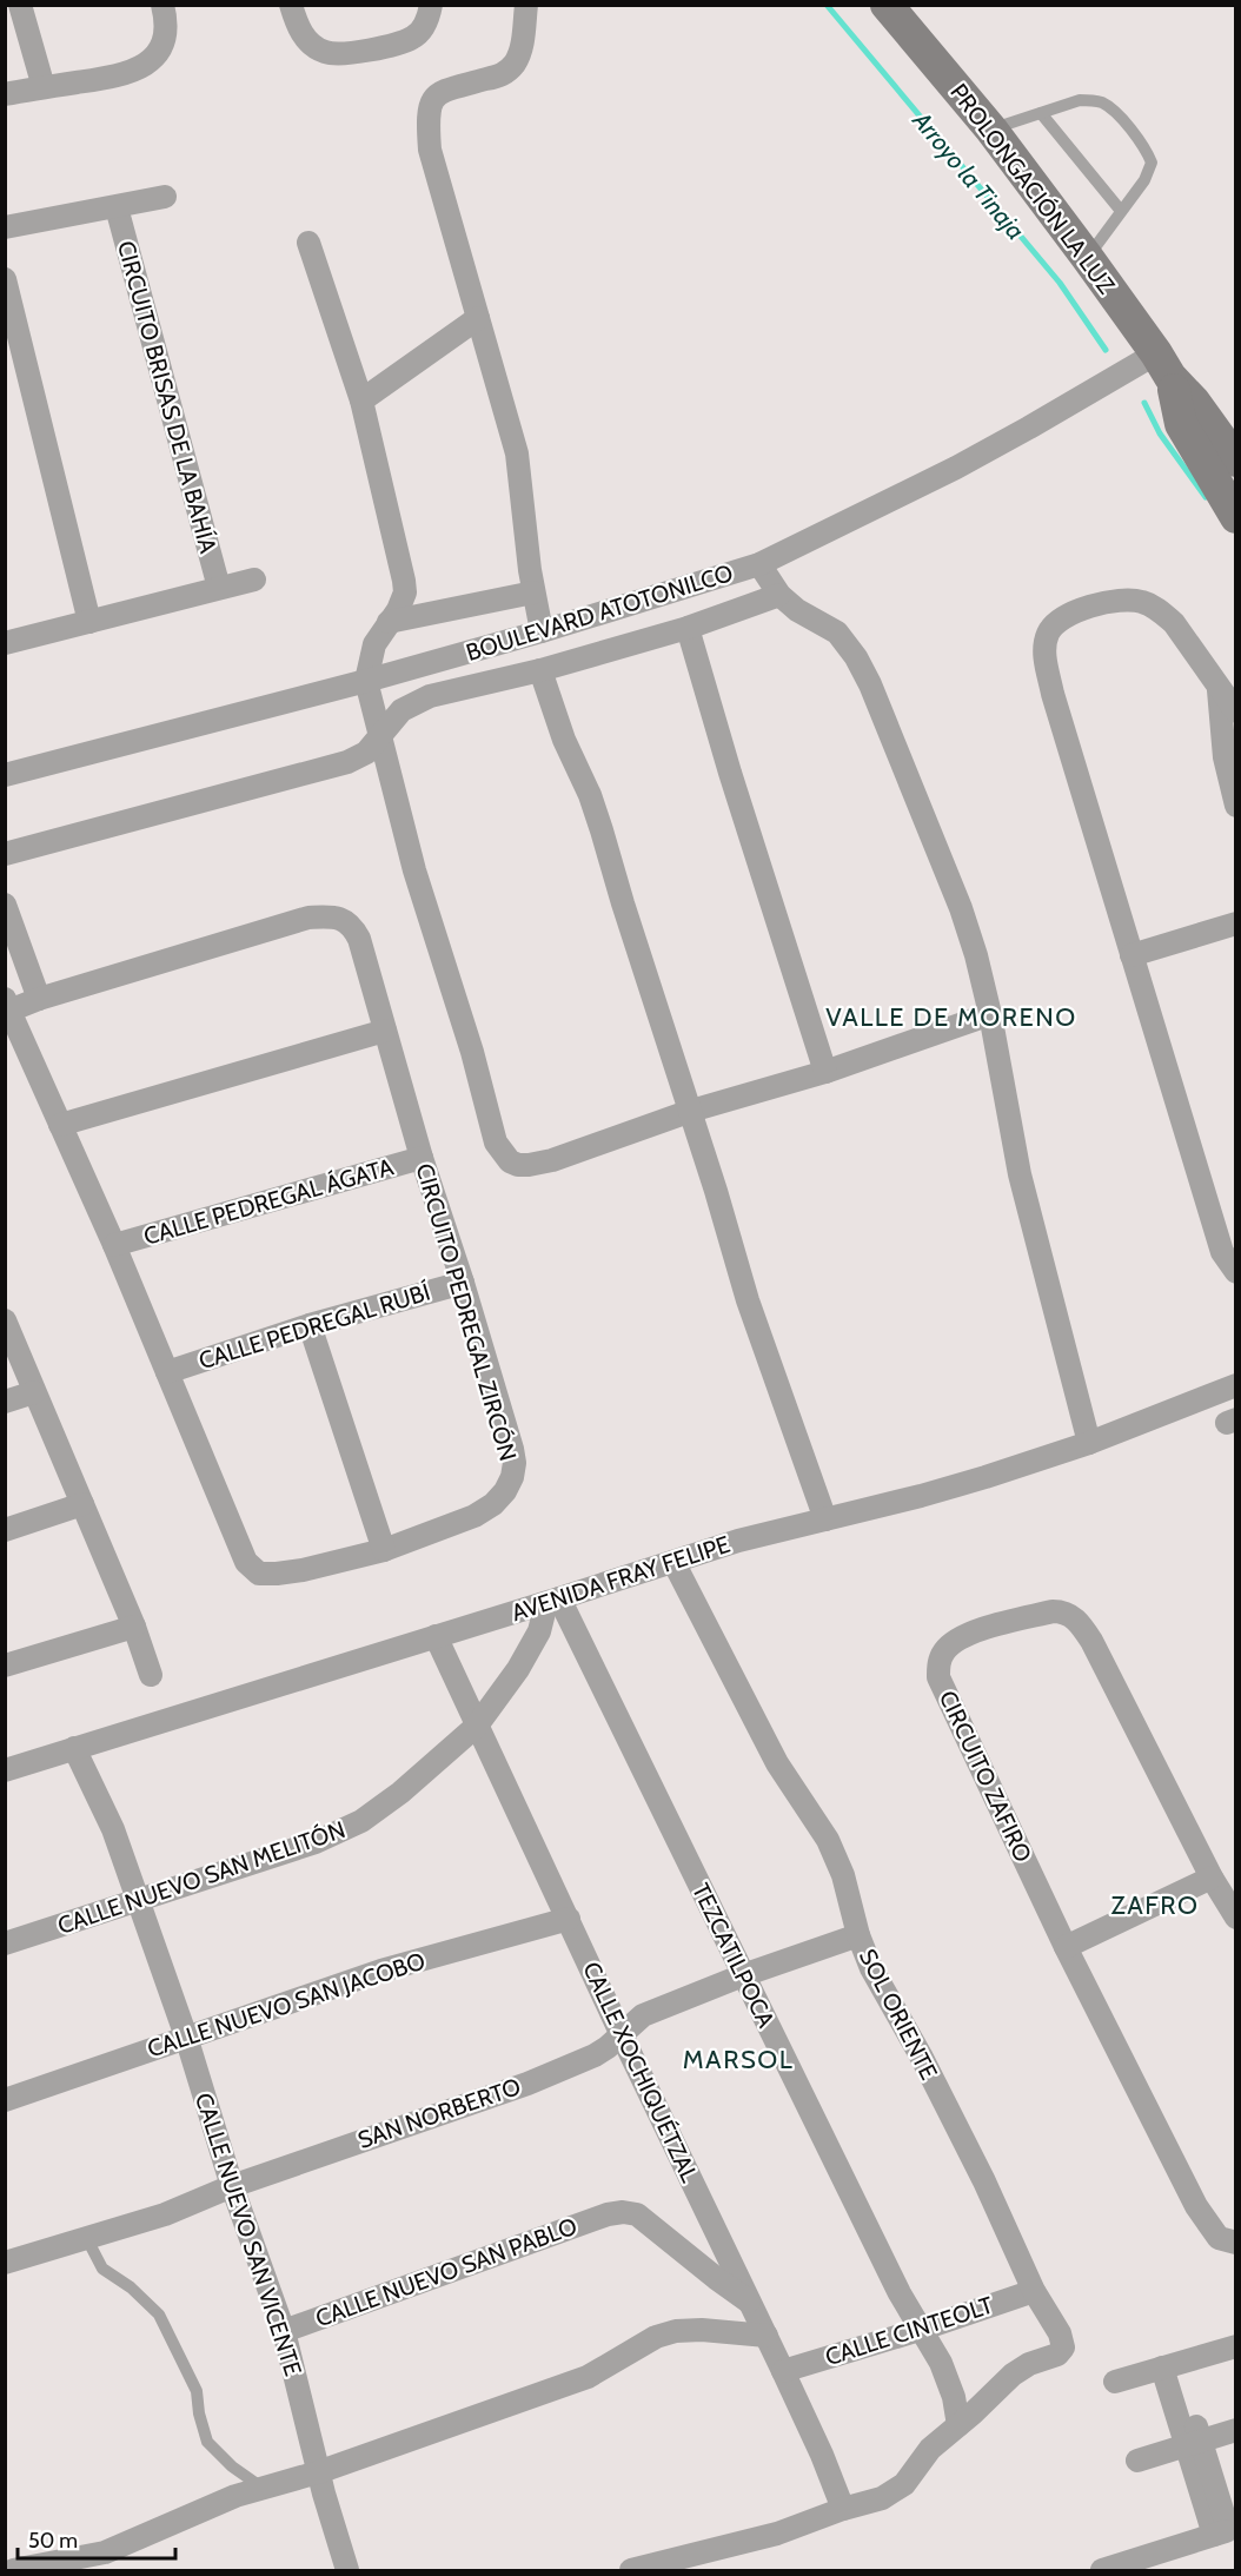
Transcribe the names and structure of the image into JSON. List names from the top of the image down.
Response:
{
  "streets": {
    "main road": ["PROLONGACIÓN LA LUZ"],
    "street": [
      "CIRCUITO BRISAS DE LA BAHÍA",
      "BOULEVARD ATOTONILCO",
      "CALLE PEDREGAL ÁGATA",
      "CIRCUITO PEDREGAL ZIRCÓN",
      "CALLE PEDREGAL RUBÍ",
      "AVENIDA FRAY FELIPE",
      "CIRCUITO ZAFIRO",
      "CALLE NUEVO SAN MELITÓN",
      "TEZCATILPOCA",
      "CALLE NUEVO SAN JACOBO",
      "SOL ORIENTE",
      "CALLE XOCHIQUÉTZAL",
      "SAN NORBERTO",
      "CALLE NUEVO SAN VICENTE",
      "CALLE NUEVO SAN PABLO",
      "CALLE CINTEOLT"
    ]
  },
  "crossings": [
    ["PROLONGACIÓN LA LUZ", "BOULEVARD ATOTONILCO"],
    ["CALLE PEDREGAL ÁGATA", "CIRCUITO PEDREGAL ZIRCÓN"],
    ["CIRCUITO PEDREGAL ZIRCÓN", "CALLE PEDREGAL RUBÍ"],
    ["AVENIDA FRAY FELIPE", "CALLE NUEVO SAN MELITÓN"],
    ["AVENIDA FRAY FELIPE", "TEZCATILPOCA"],
    ["AVENIDA FRAY FELIPE", "SOL ORIENTE"],
    ["AVENIDA FRAY FELIPE", "CALLE XOCHIQUÉTZAL"],
    ["AVENIDA FRAY FELIPE", "CALLE NUEVO SAN VICENTE"],
    ["CALLE NUEVO SAN MELITÓN", "TEZCATILPOCA"],
    ["CALLE NUEVO SAN MELITÓN", "CALLE XOCHIQUÉTZAL"],
    ["CALLE NUEVO SAN MELITÓN", "CALLE NUEVO SAN VICENTE"],
    ["TEZCATILPOCA", "SOL ORIENTE"],
    ["TEZCATILPOCA", "SAN NORBERTO"],
    ["TEZCATILPOCA", "CALLE CINTEOLT"],
    ["CALLE NUEVO SAN JACOBO", "CALLE XOCHIQUÉTZAL"],
    ["CALLE NUEVO SAN JACOBO", "CALLE NUEVO SAN VICENTE"],
    ["SOL ORIENTE", "SAN NORBERTO"],
    ["SOL ORIENTE", "CALLE CINTEOLT"],
    ["CALLE XOCHIQUÉTZAL", "SAN NORBERTO"],
    ["CALLE XOCHIQUÉTZAL", "CALLE NUEVO SAN PABLO"],
    ["CALLE XOCHIQUÉTZAL", "CALLE CINTEOLT"],
    ["SAN NORBERTO", "CALLE NUEVO SAN VICENTE"],
    ["CALLE NUEVO SAN VICENTE", "CALLE NUEVO SAN PABLO"]
  ],
  "districts": ["VALLE DE MORENO", "ZAFRO", "MARSOL"],
  "water": ["Arroyo la Tinaja"],
  "scale_bar": "50 m"
}
